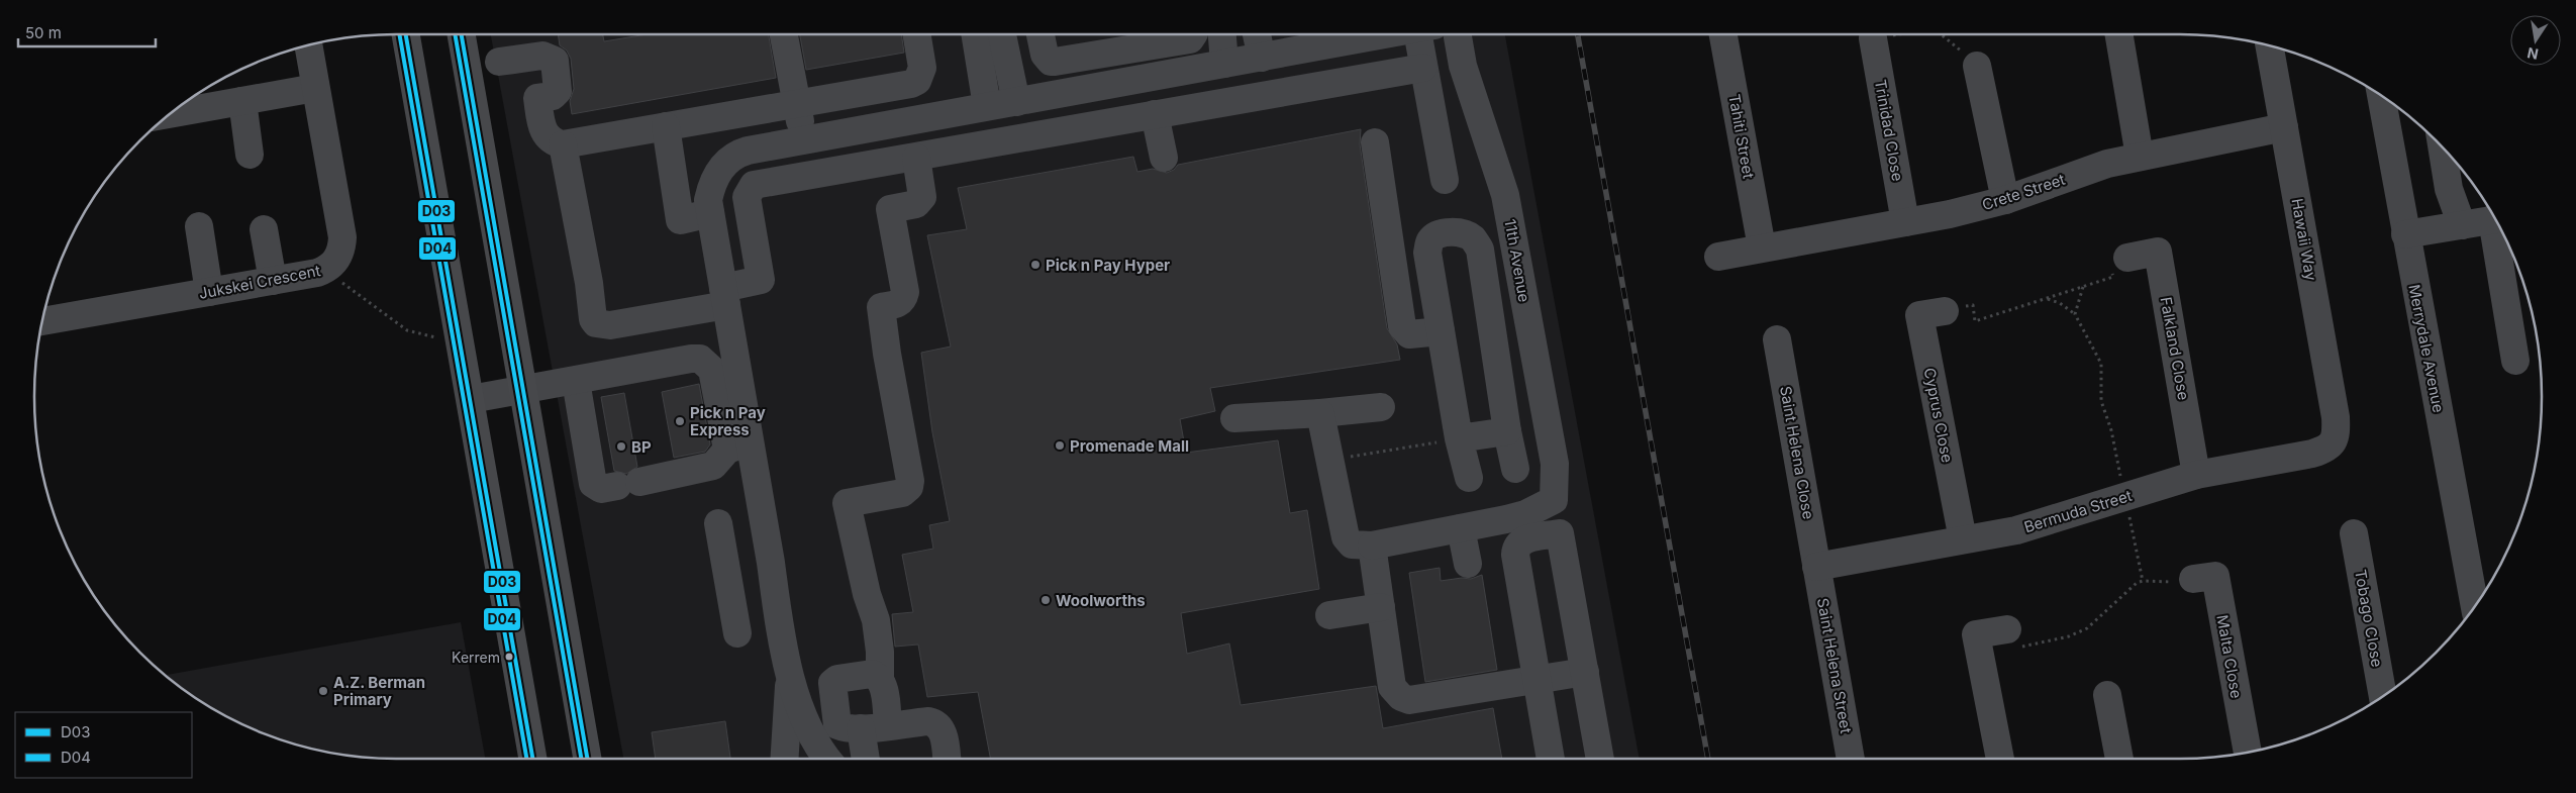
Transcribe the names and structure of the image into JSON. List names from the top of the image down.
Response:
{
  "streets": {
    "street": [
      "Trinidad Close",
      "Tahiti Street",
      "Crete Street",
      "Hawaii Way",
      "11th Avenue",
      "Jukskei Crescent",
      "Falkland Close",
      "Merrydale Avenue",
      "Cyprus Close",
      "Saint Helena Close",
      "Bermuda Street",
      "Tobago Close",
      "Malta Close",
      "Saint Helena Street"
    ]
  },
  "crossings": [
    ["Trinidad Close", "Crete Street"],
    ["Tahiti Street", "Crete Street"],
    ["Crete Street", "Hawaii Way"],
    ["Hawaii Way", "Bermuda Street"],
    ["Falkland Close", "Bermuda Street"],
    ["Cyprus Close", "Bermuda Street"],
    ["Saint Helena Close", "Bermuda Street"],
    ["Saint Helena Close", "Saint Helena Street"],
    ["Bermuda Street", "Saint Helena Street"]
  ],
  "places": [
    "Pick n Pay Hyper",
    "Pick n Pay Express",
    "Promenade Mall",
    "BP",
    "Woolworths",
    "Kerrem",
    "A.Z. Berman Primary"
  ],
  "lines": ["transit line D03", "transit line D04"],
  "legend": ["D03", "D04"],
  "scale_bar": "50 m",
  "north": "bottom"
}
